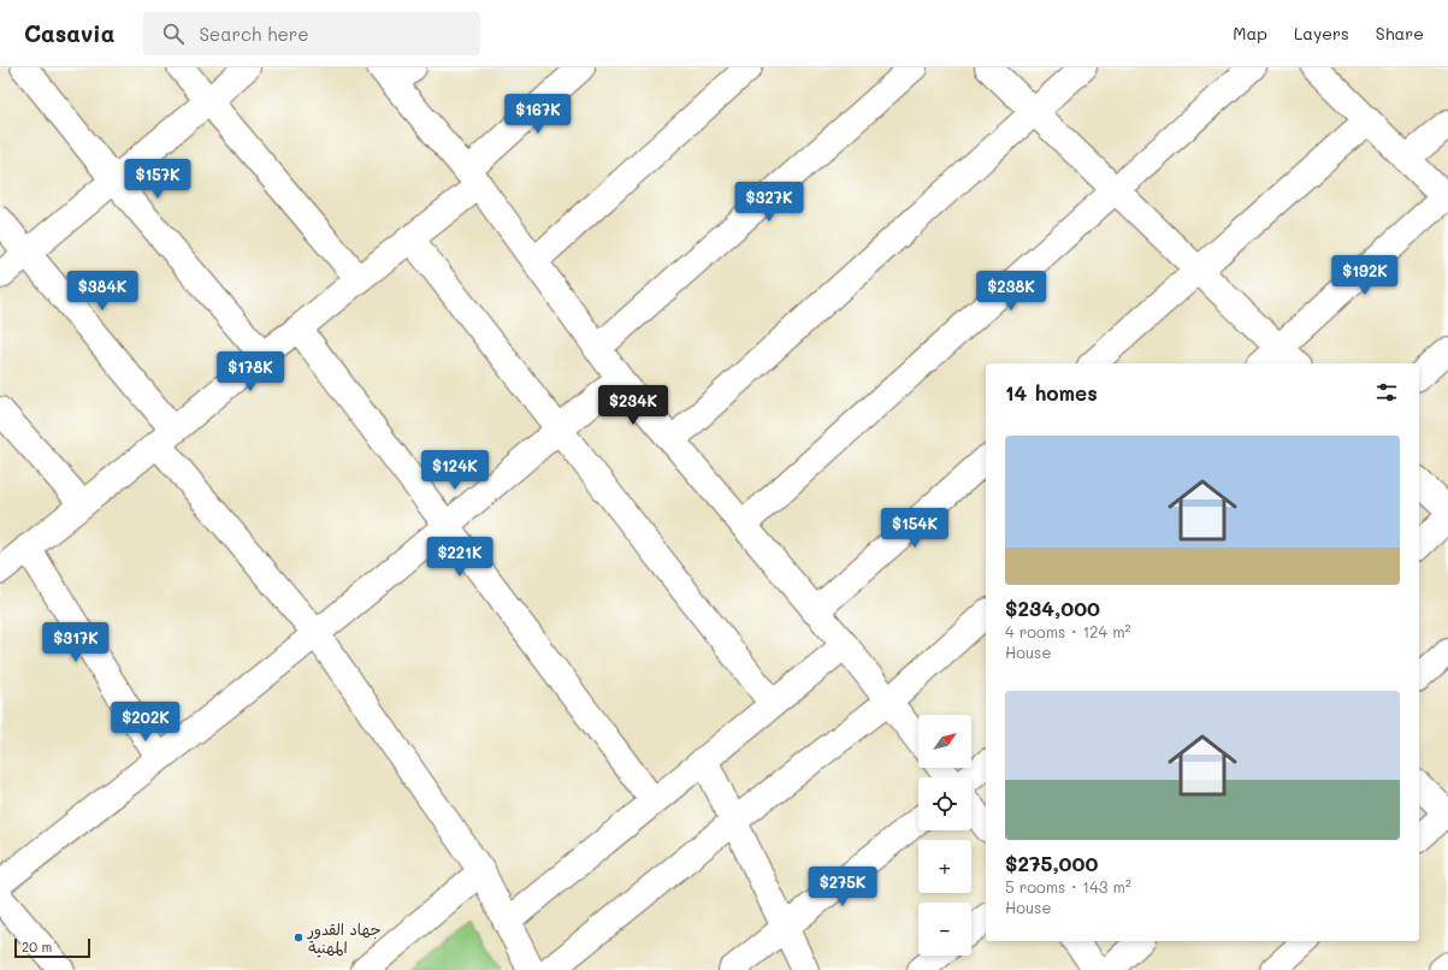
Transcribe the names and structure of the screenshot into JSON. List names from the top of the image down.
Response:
{
  "places": ["جهاد القدور المهنية"],
  "scale_bar": "20 m",
  "north": "top right",
  "page": {
    "header": "Casavia",
    "search": "Search here",
    "nav": ["Map", "Layers", "Share"],
    "price": [
      "$167K",
      "$157K",
      "$327K",
      "$192K",
      "$384K",
      "$238K",
      "$178K",
      "$234K",
      "$124K",
      "$154K",
      "$221K",
      "$317K",
      "$202K",
      "$275K"
    ],
    "heading": "14 homes",
    "list": [
      {
        "name": "$234,000",
        "note": "4 rooms · 124 m² · House"
      },
      {
        "name": "$275,000",
        "note": "5 rooms · 143 m² · House"
      }
    ],
    "map_buttons": ["+", "−"],
    "scale": "20 m"
  }
}
